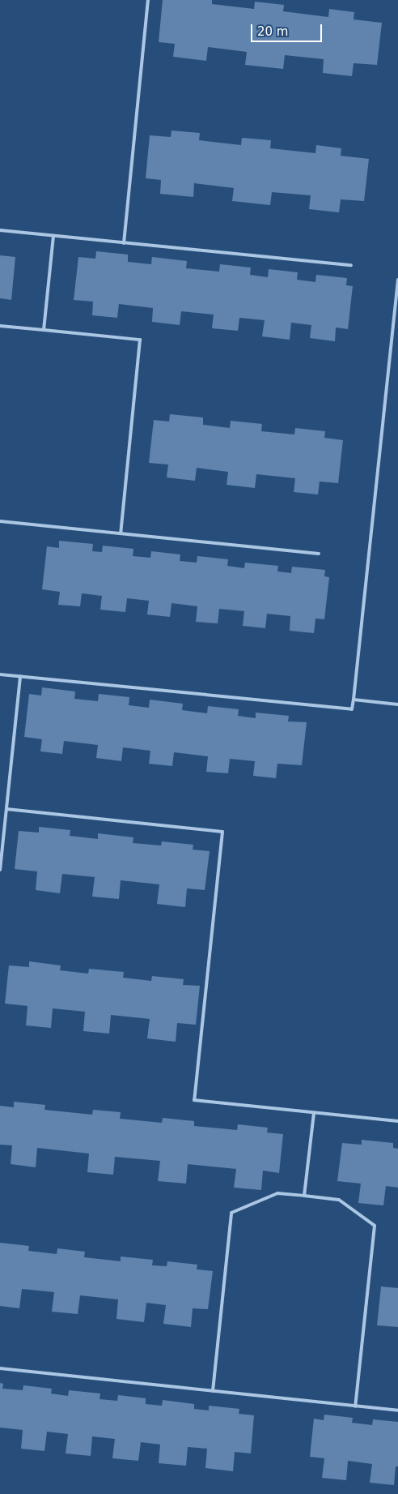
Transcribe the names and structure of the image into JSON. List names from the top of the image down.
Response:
{
  "scale_bar": "20 m"
}
